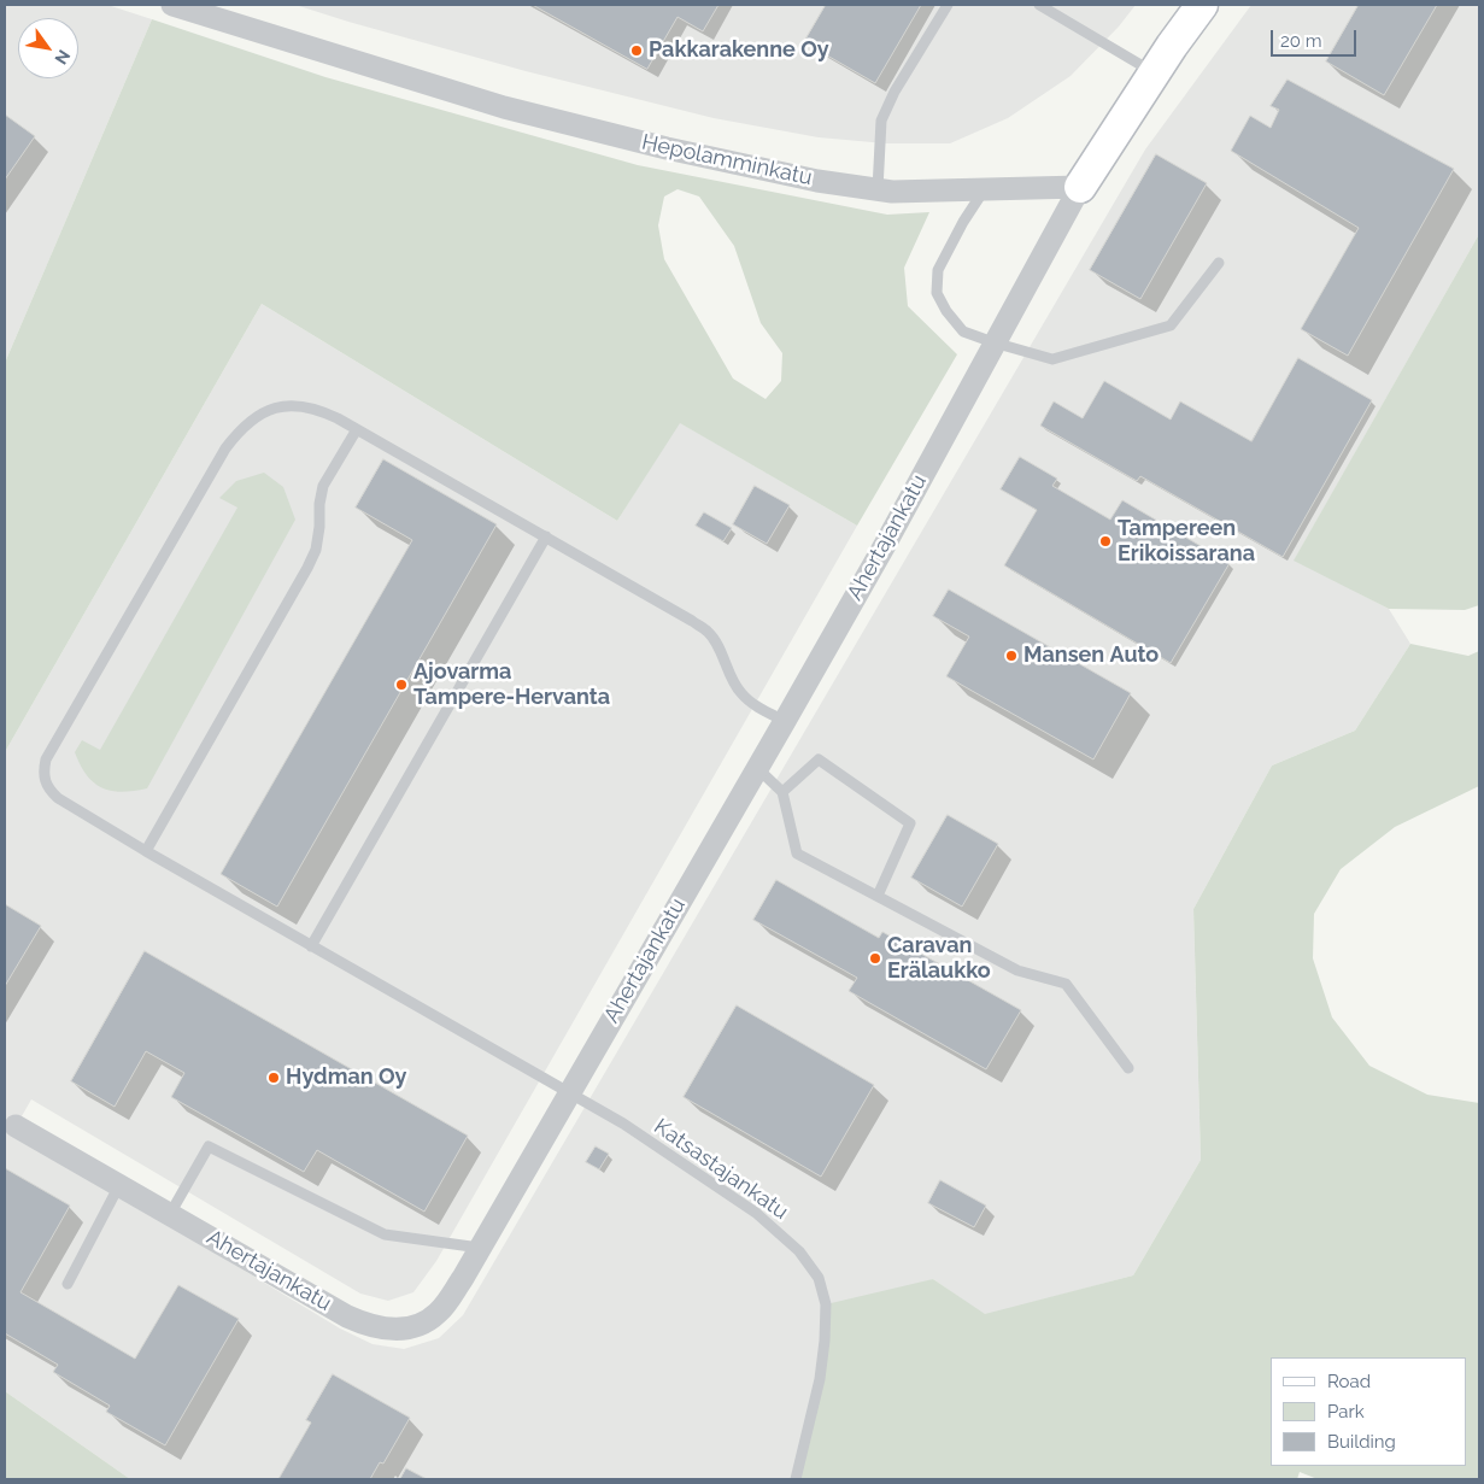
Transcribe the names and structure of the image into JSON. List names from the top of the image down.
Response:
{
  "streets": {
    "street": ["Hepolamminkatu", "Ahertajankatu"],
    "lane": ["Katsastajankatu"]
  },
  "crossings": [
    ["Hepolamminkatu", "Ahertajankatu"],
    ["Ahertajankatu", "Katsastajankatu"]
  ],
  "places": [
    "Pakkarakenne Oy",
    "Tampereen Erikoissarana",
    "Mansen Auto",
    "Ajovarma Tampere-Hervanta",
    "Caravan Erälaukko",
    "Hydman Oy"
  ],
  "legend": ["Road", "Park", "Building"],
  "scale_bar": "20 m",
  "north": "bottom right"
}
